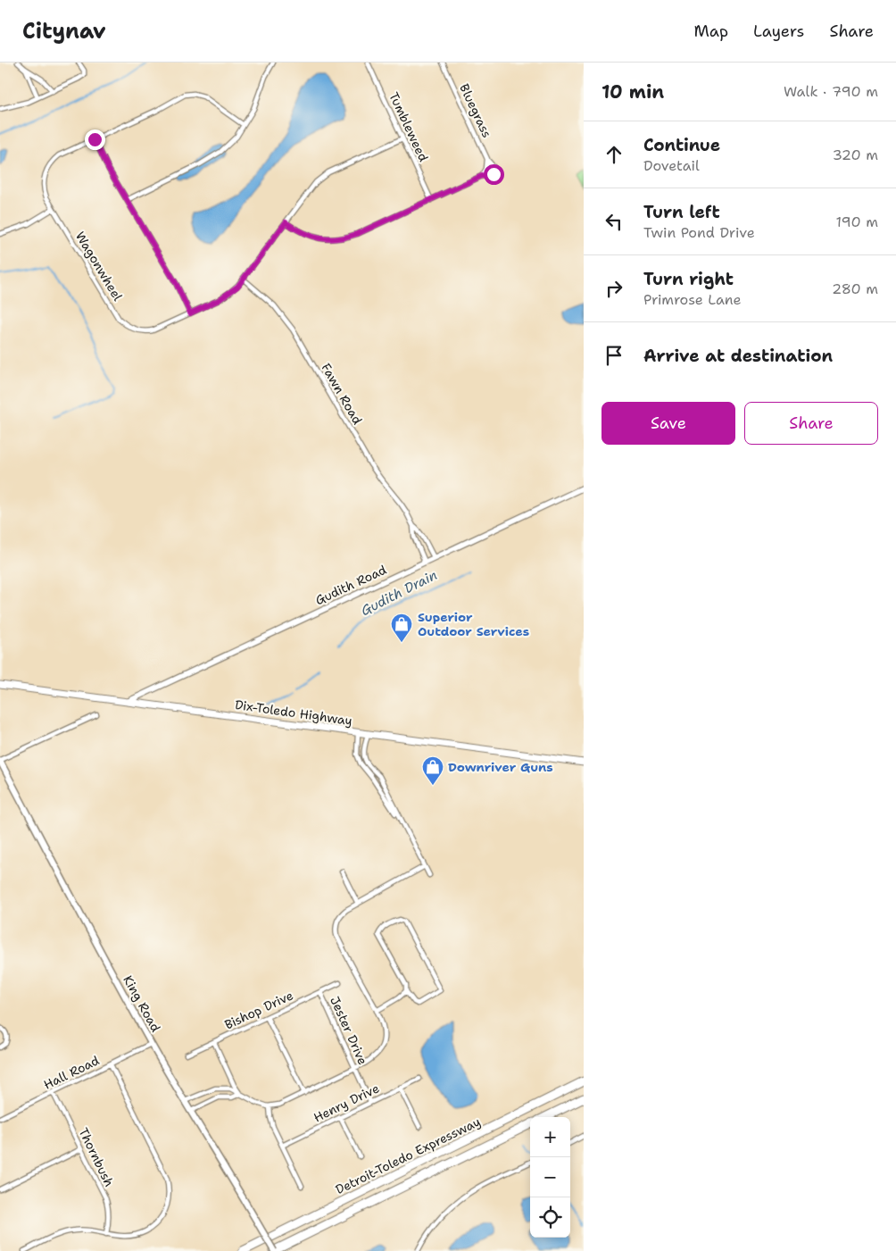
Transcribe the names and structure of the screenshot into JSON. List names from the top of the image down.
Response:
{
  "streets": {
    "highway": ["Detroit-Toledo Expressway"],
    "main road": ["Dix-Toledo Highway", "King Road"],
    "street": [
      "Bluegrass",
      "Tumbleweed",
      "Wagonwheel",
      "Fawn Road",
      "Gudith Road",
      "Bishop Drive",
      "Jester Drive",
      "Hall Road",
      "Henry Drive",
      "Thornbush"
    ]
  },
  "crossings": [
    ["Fawn Road", "Gudith Road"],
    ["Gudith Road", "Dix-Toledo Highway"],
    ["King Road", "Hall Road"],
    ["King Road", "Detroit-Toledo Expressway"],
    ["Bishop Drive", "Jester Drive"],
    ["Jester Drive", "Henry Drive"],
    ["Hall Road", "Thornbush"]
  ],
  "water": ["Gudith Drain"],
  "places": {
    "shop": ["Superior Outdoor Services", "Downriver Guns"]
  },
  "page": {
    "header": "Citynav",
    "nav": ["Map", "Layers", "Share"],
    "heading": ["10 min", "Walk · 790 m"],
    "list": [
      ["Continue", "Dovetail", "320 m"],
      ["Turn left", "Twin Pond Drive", "190 m"],
      ["Turn right", "Primrose Lane", "280 m"],
      "Arrive at destination"
    ],
    "buttons": ["Save", "Share"],
    "map_buttons": ["+", "−"]
  }
}
